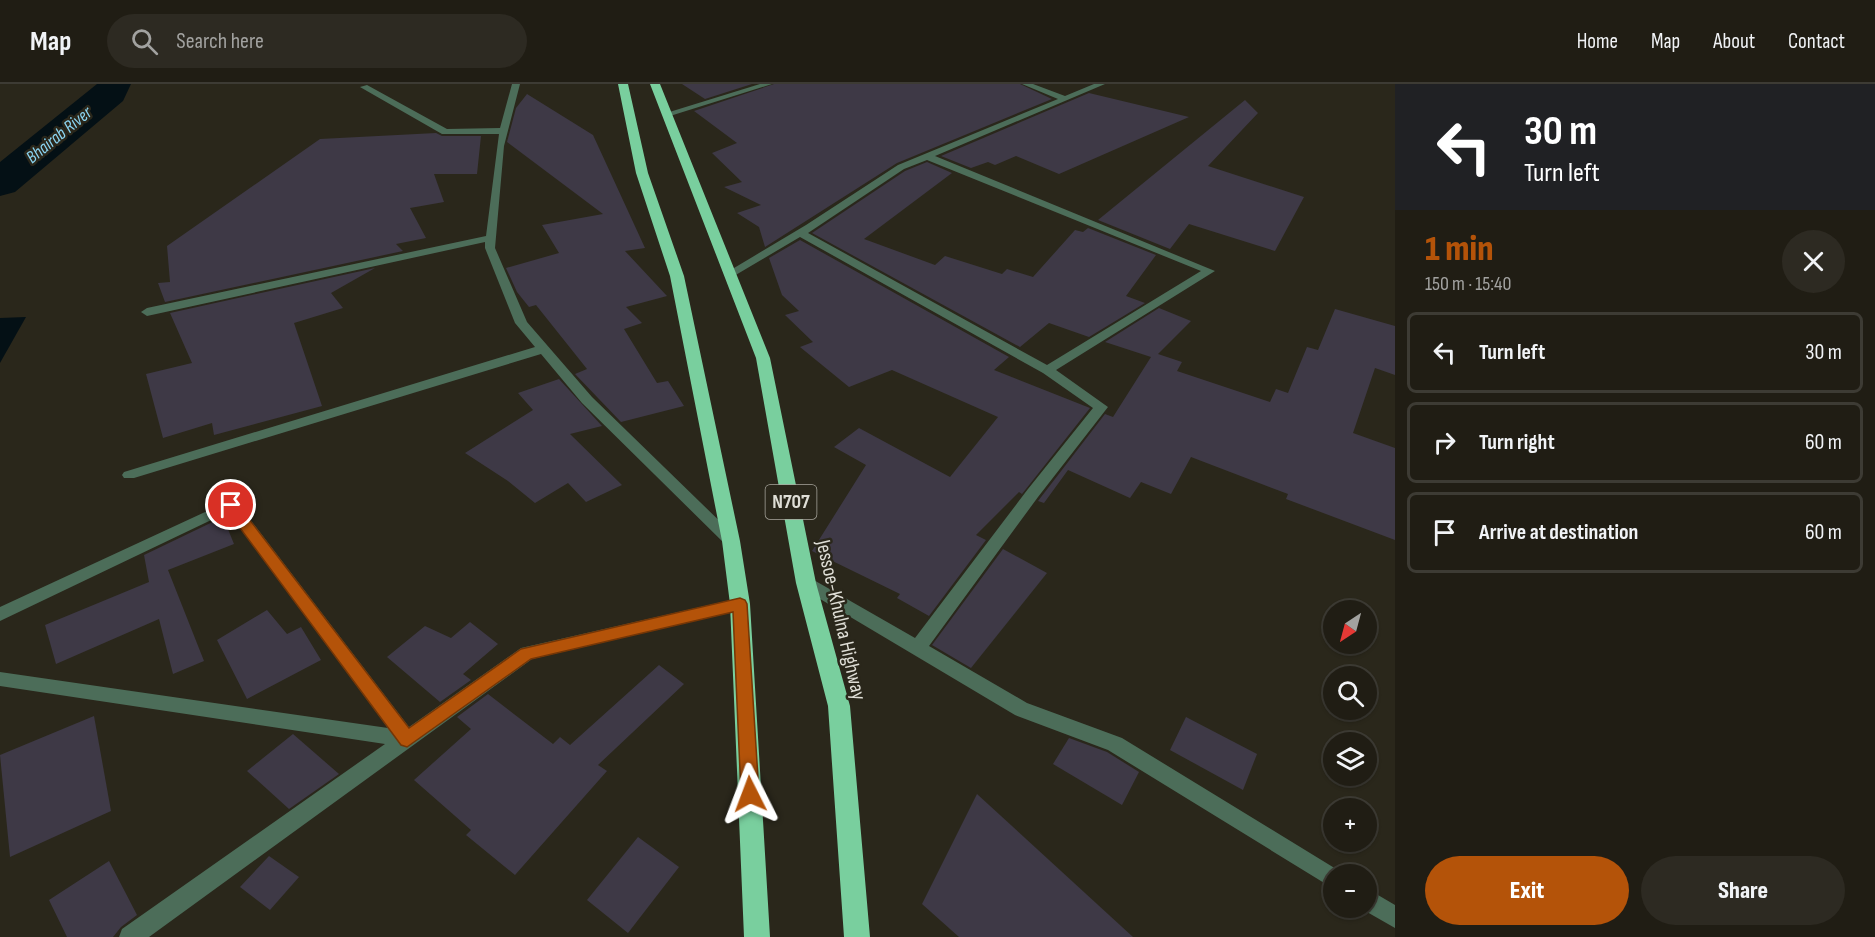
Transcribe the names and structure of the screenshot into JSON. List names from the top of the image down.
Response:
{
  "streets": {
    "highway": ["N707", "Jessoe-Khulna Highway"]
  },
  "water": ["Bhairab River"],
  "north": "bottom left",
  "page": {
    "header": "Map",
    "search": "Search here",
    "nav": [
      "Home",
      "Map",
      "About",
      "Contact"
    ],
    "turn": ["30 m", "Turn left"],
    "heading": ["1 min", "150 m · 15:40"],
    "list": [
      {
        "name": "Turn left",
        "value": "30 m"
      },
      {
        "name": "Turn right",
        "value": "60 m"
      },
      {
        "name": "Arrive at destination",
        "value": "60 m"
      }
    ],
    "map_buttons": ["+", "−"],
    "buttons": ["Exit", "Share"]
  }
}
